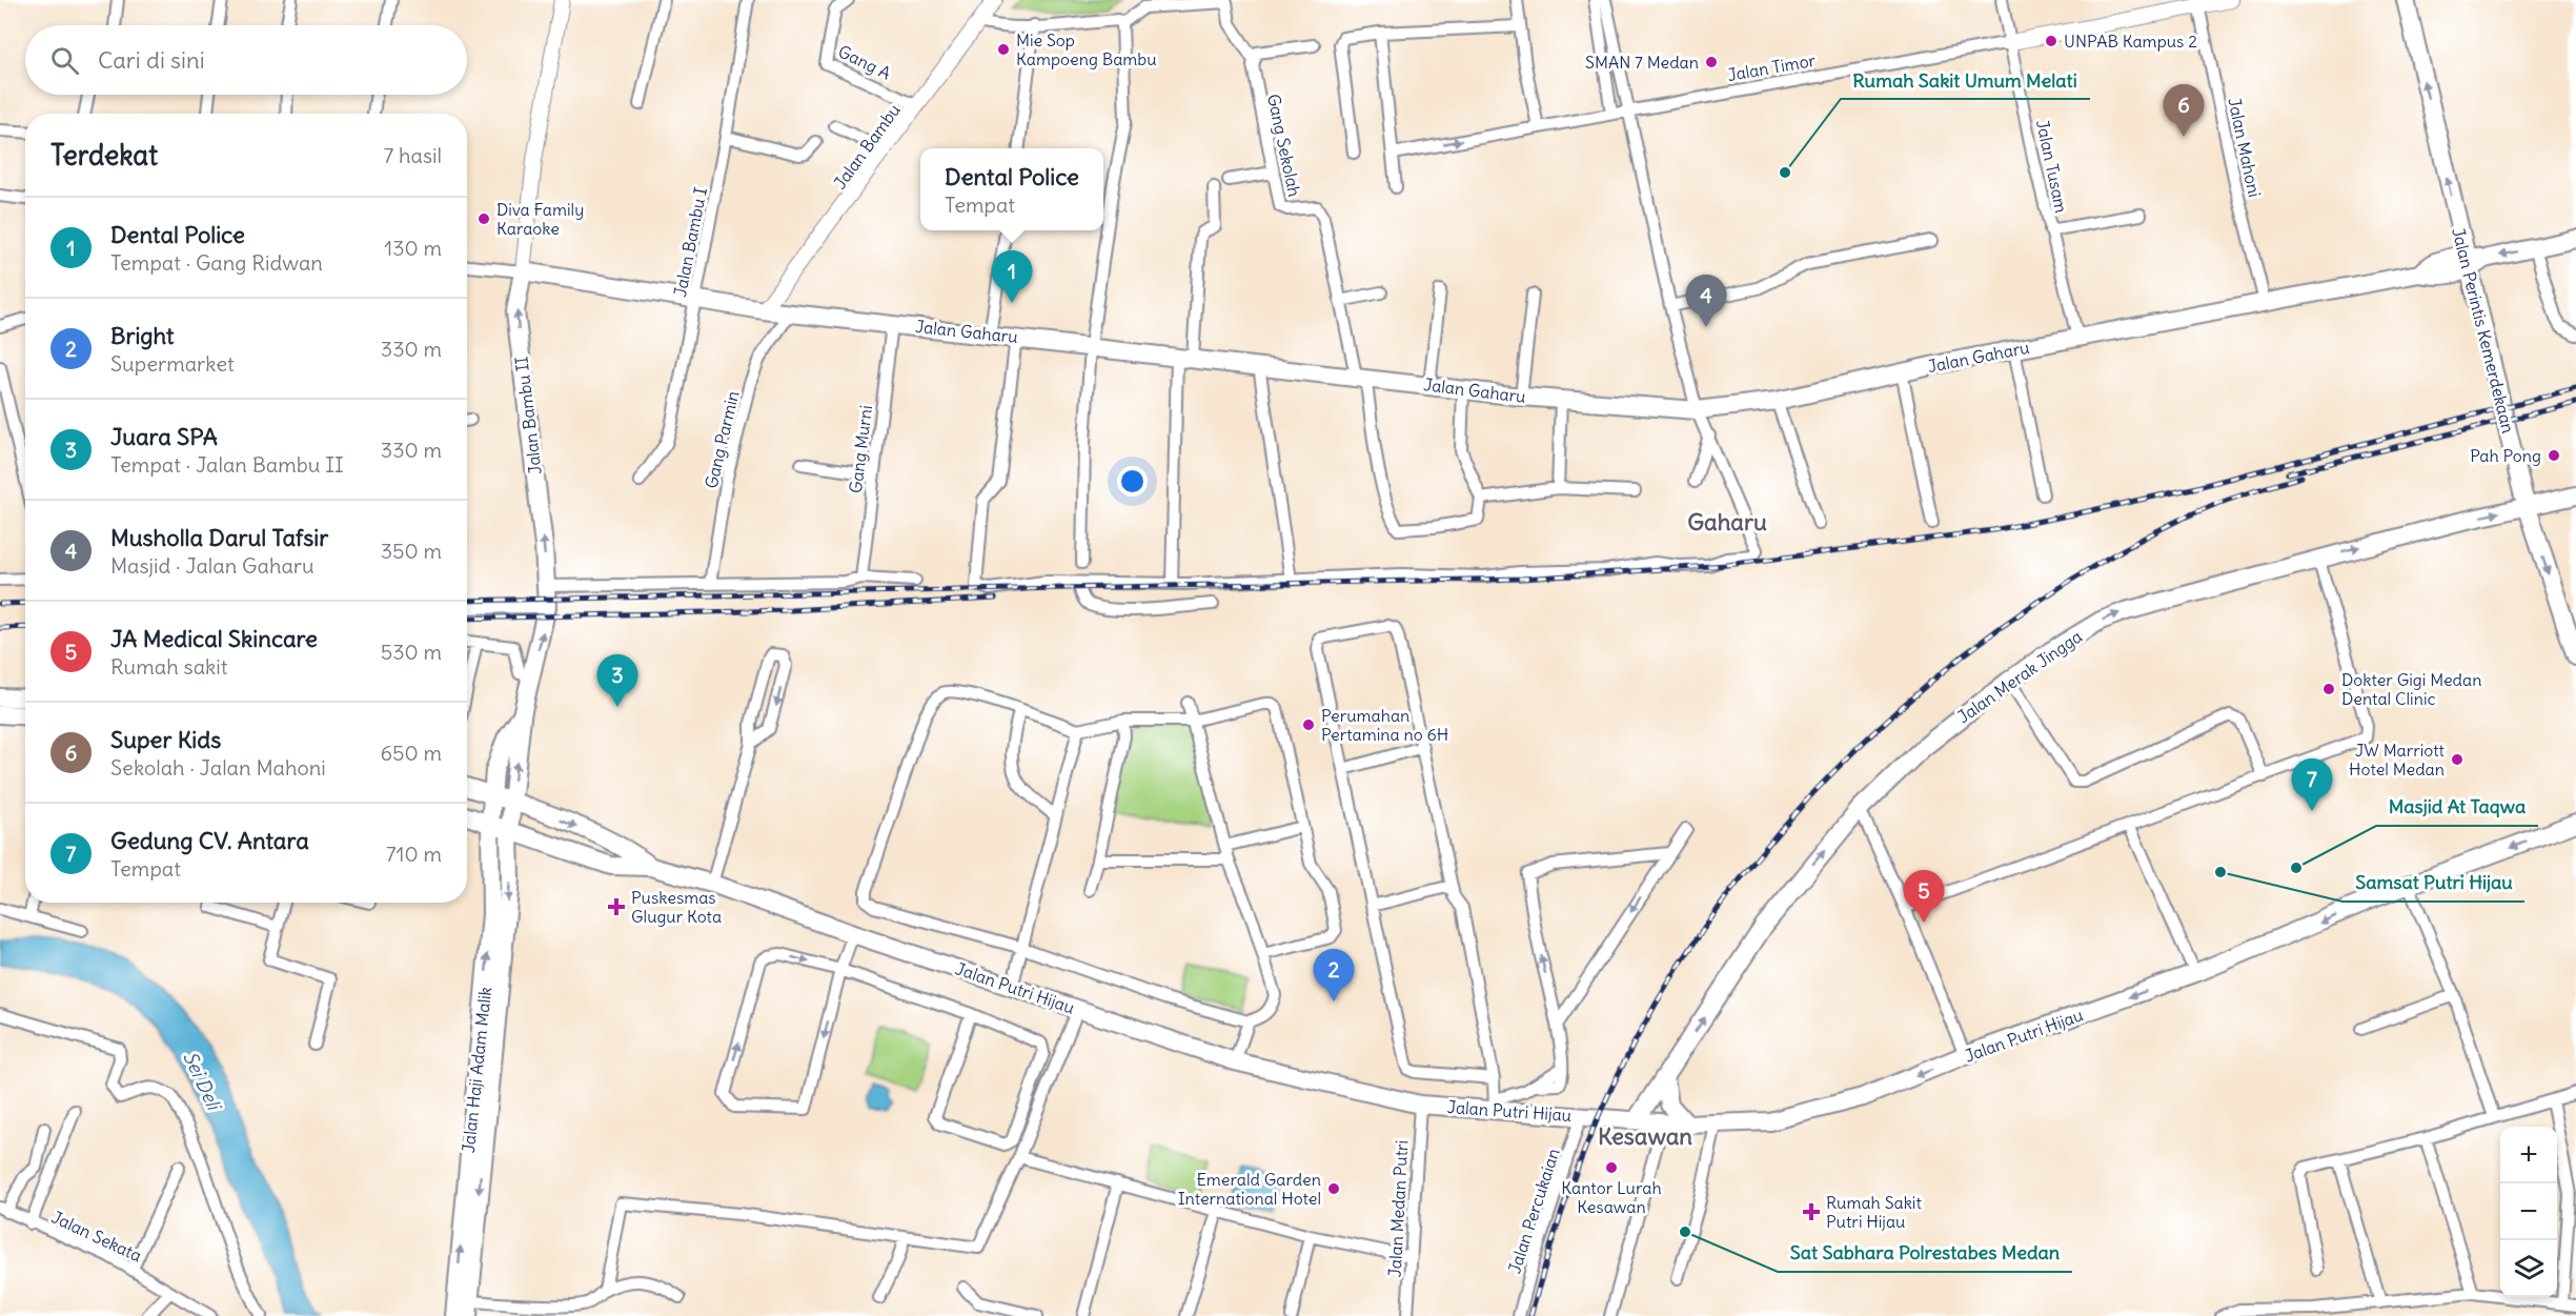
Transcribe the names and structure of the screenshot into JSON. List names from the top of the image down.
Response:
{
  "streets": {
    "main road": [
      "Jalan Perintis Kemerdekaan",
      "Jalan Gaharu",
      "Jalan Bambu II",
      "Jalan Merak Jingga",
      "Jalan Putri Hijau",
      "Jalan Haji Adam Malik"
    ],
    "street": [
      "Gang A",
      "Jalan Timor",
      "Gang Sekolah",
      "Jalan Bambu",
      "Jalan Mahoni",
      "Jalan Tusam",
      "Jalan Bambu I",
      "Gang Parmin",
      "Gang Murni",
      "Jalan Medan Putri",
      "Jalan Percukaian",
      "Jalan Sekata"
    ]
  },
  "crossings": [
    ["Gang A", "Jalan Bambu"],
    ["Jalan Timor", "Jalan Mahoni"],
    ["Jalan Timor", "Jalan Tusam"],
    ["Gang Sekolah", "Jalan Gaharu"],
    ["Jalan Bambu", "Jalan Gaharu"],
    ["Jalan Bambu", "Gang Parmin"],
    ["Jalan Mahoni", "Jalan Gaharu"],
    ["Jalan Tusam", "Jalan Gaharu"],
    ["Jalan Bambu I", "Jalan Gaharu"],
    ["Jalan Perintis Kemerdekaan", "Jalan Gaharu"],
    ["Jalan Perintis Kemerdekaan", "Jalan Merak Jingga"],
    ["Jalan Gaharu", "Jalan Bambu II"],
    ["Jalan Gaharu", "Gang Parmin"],
    ["Jalan Gaharu", "Gang Murni"],
    ["Jalan Bambu II", "Jalan Putri Hijau"],
    ["Jalan Bambu II", "Jalan Haji Adam Malik"],
    ["Jalan Merak Jingga", "Jalan Putri Hijau"],
    ["Jalan Putri Hijau", "Jalan Haji Adam Malik"],
    ["Jalan Putri Hijau", "Jalan Medan Putri"],
    ["Jalan Putri Hijau", "Jalan Percukaian"]
  ],
  "one_way": ["Jalan Bambu II", "Jalan Merak Jingga"],
  "districts": ["Gaharu", "Kesawan"],
  "water": ["Sei Deli"],
  "places": {
    "other": [
      "UNPAB Kampus 2",
      "Mie Sop Kampoeng Bambu",
      "SMAN 7 Medan",
      "Rumah Sakit Umum Melati",
      "Diva Family Karaoke",
      "Pah Pong",
      "Dokter Gigi Medan Dental Clinic",
      "Perumahan Pertamina no 6H",
      "JW Marriott Hotel Medan",
      "Masjid At Taqwa",
      "Samsat Putri Hijau",
      "Kantor Lurah Kesawan",
      "Emerald Garden International Hotel",
      "Sat Sabhara Polrestabes Medan"
    ],
    "health": ["Puskesmas Glugur Kota", "Rumah Sakit Putri Hijau"]
  },
  "page": {
    "search": "Cari di sini",
    "pins": [
      "6",
      "1",
      "4",
      "3",
      "7",
      "5",
      "2"
    ],
    "heading": ["Terdekat", "7 hasil"],
    "popup": ["Dental Police", "Tempat"],
    "list": [
      {
        "mark": "1",
        "name": "Dental Police",
        "note": "Tempat · Gang Ridwan",
        "value": "130 m"
      },
      {
        "mark": "2",
        "name": "Bright",
        "note": "Supermarket",
        "value": "330 m"
      },
      {
        "mark": "3",
        "name": "Juara SPA",
        "note": "Tempat · Jalan Bambu II",
        "value": "330 m"
      },
      {
        "mark": "4",
        "name": "Musholla Darul Tafsir",
        "note": "Masjid · Jalan Gaharu",
        "value": "350 m"
      },
      {
        "mark": "5",
        "name": "JA Medical Skincare",
        "note": "Rumah sakit",
        "value": "530 m"
      },
      {
        "mark": "6",
        "name": "Super Kids",
        "note": "Sekolah · Jalan Mahoni",
        "value": "650 m"
      },
      {
        "mark": "7",
        "name": "Gedung CV. Antara",
        "note": "Tempat",
        "value": "710 m"
      }
    ],
    "map_buttons": ["+", "−"]
  }
}
